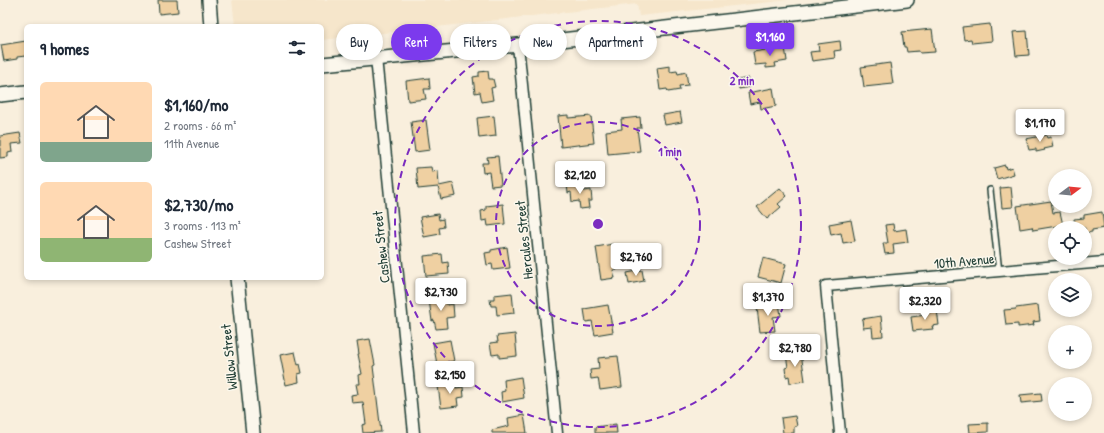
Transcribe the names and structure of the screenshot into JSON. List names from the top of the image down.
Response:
{
  "streets": {
    "main road": ["Willow Street"],
    "street": ["Hercules Street", "Cashew Street", "10th Avenue"]
  },
  "north": "right",
  "page": {
    "price": [
      "$1,160",
      "$1,170",
      "$2,120",
      "$2,760",
      "$2,730",
      "$1,370",
      "$2,320",
      "$2,780",
      "$2,150"
    ],
    "chip": [
      "Buy",
      "Rent",
      "Filters",
      "New",
      "Apartment"
    ],
    "heading": "9 homes",
    "list": [
      {
        "name": "$1,160/mo",
        "note": "2 rooms · 66 m² · 11th Avenue"
      },
      {
        "name": "$2,730/mo",
        "note": "3 rooms · 113 m² · Cashew Street"
      }
    ],
    "map_buttons": ["+", "−"]
  },
  "rings": ["2 min", "1 min"]
}
